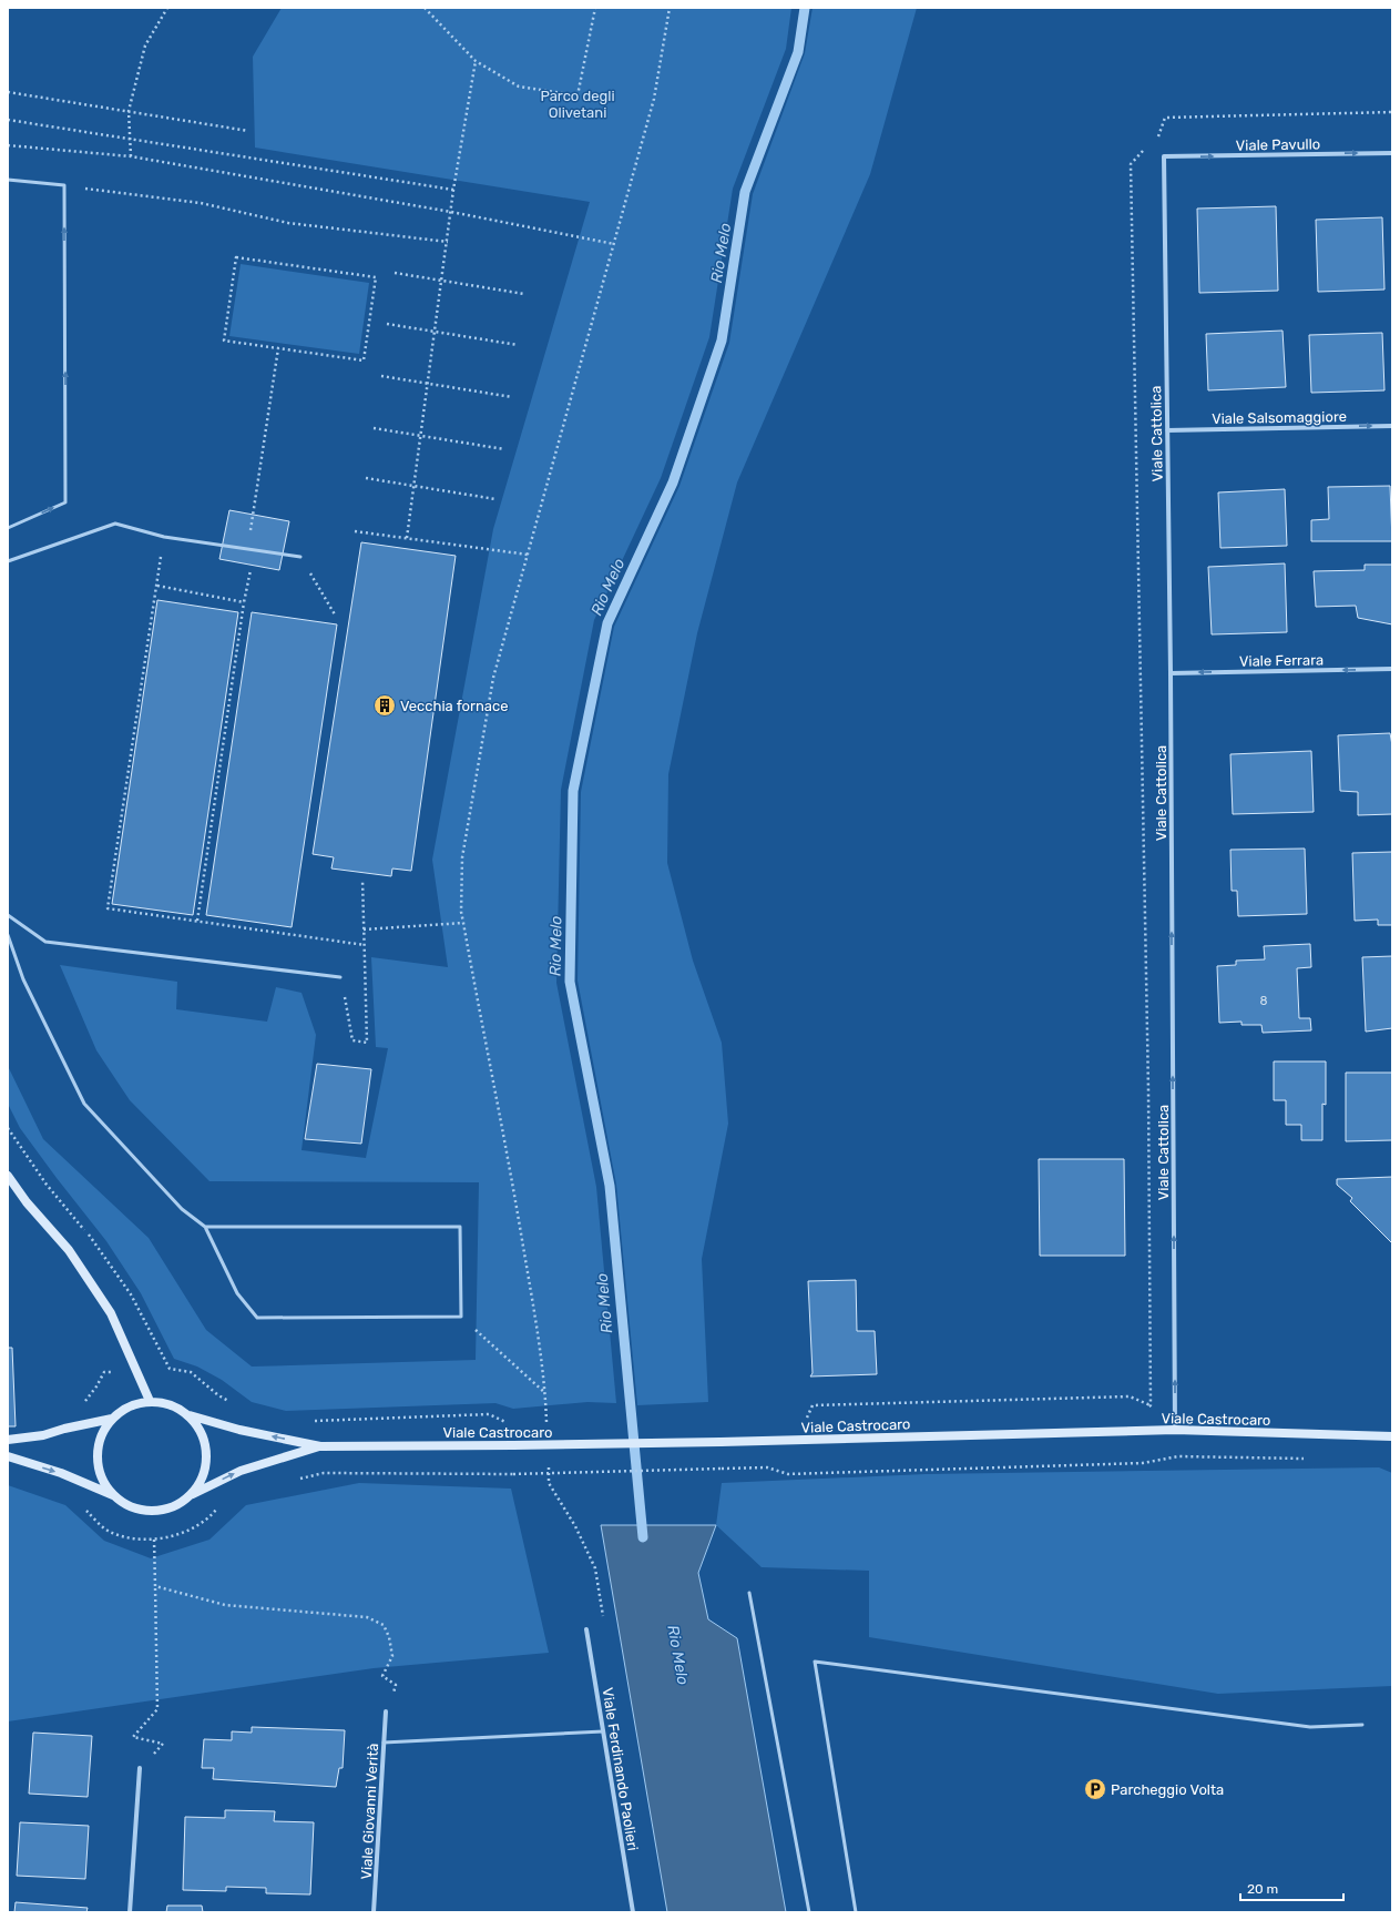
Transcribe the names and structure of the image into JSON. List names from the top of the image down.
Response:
{
  "streets": {
    "street": [
      "Viale Pavullo",
      "Viale Salsomaggiore",
      "Viale Cattolica",
      "Viale Ferrara",
      "Viale Castrocaro",
      "Viale Ferdinando Paolieri",
      "Viale Giovanni Verità"
    ]
  },
  "crossings": [
    ["Viale Pavullo", "Viale Cattolica"],
    ["Viale Salsomaggiore", "Viale Cattolica"],
    ["Viale Cattolica", "Viale Ferrara"],
    ["Viale Cattolica", "Viale Castrocaro"]
  ],
  "one_way": [
    "Viale Pavullo",
    "Viale Salsomaggiore",
    "Viale Cattolica",
    "Viale Ferrara"
  ],
  "water": ["Rio Melo"],
  "parks": ["Parco degli Olivetani"],
  "places": {
    "building": ["Vecchia fornace"],
    "parking": ["Parcheggio Volta"]
  },
  "house_numbers": ["8"],
  "scale_bar": "20 m"
}
